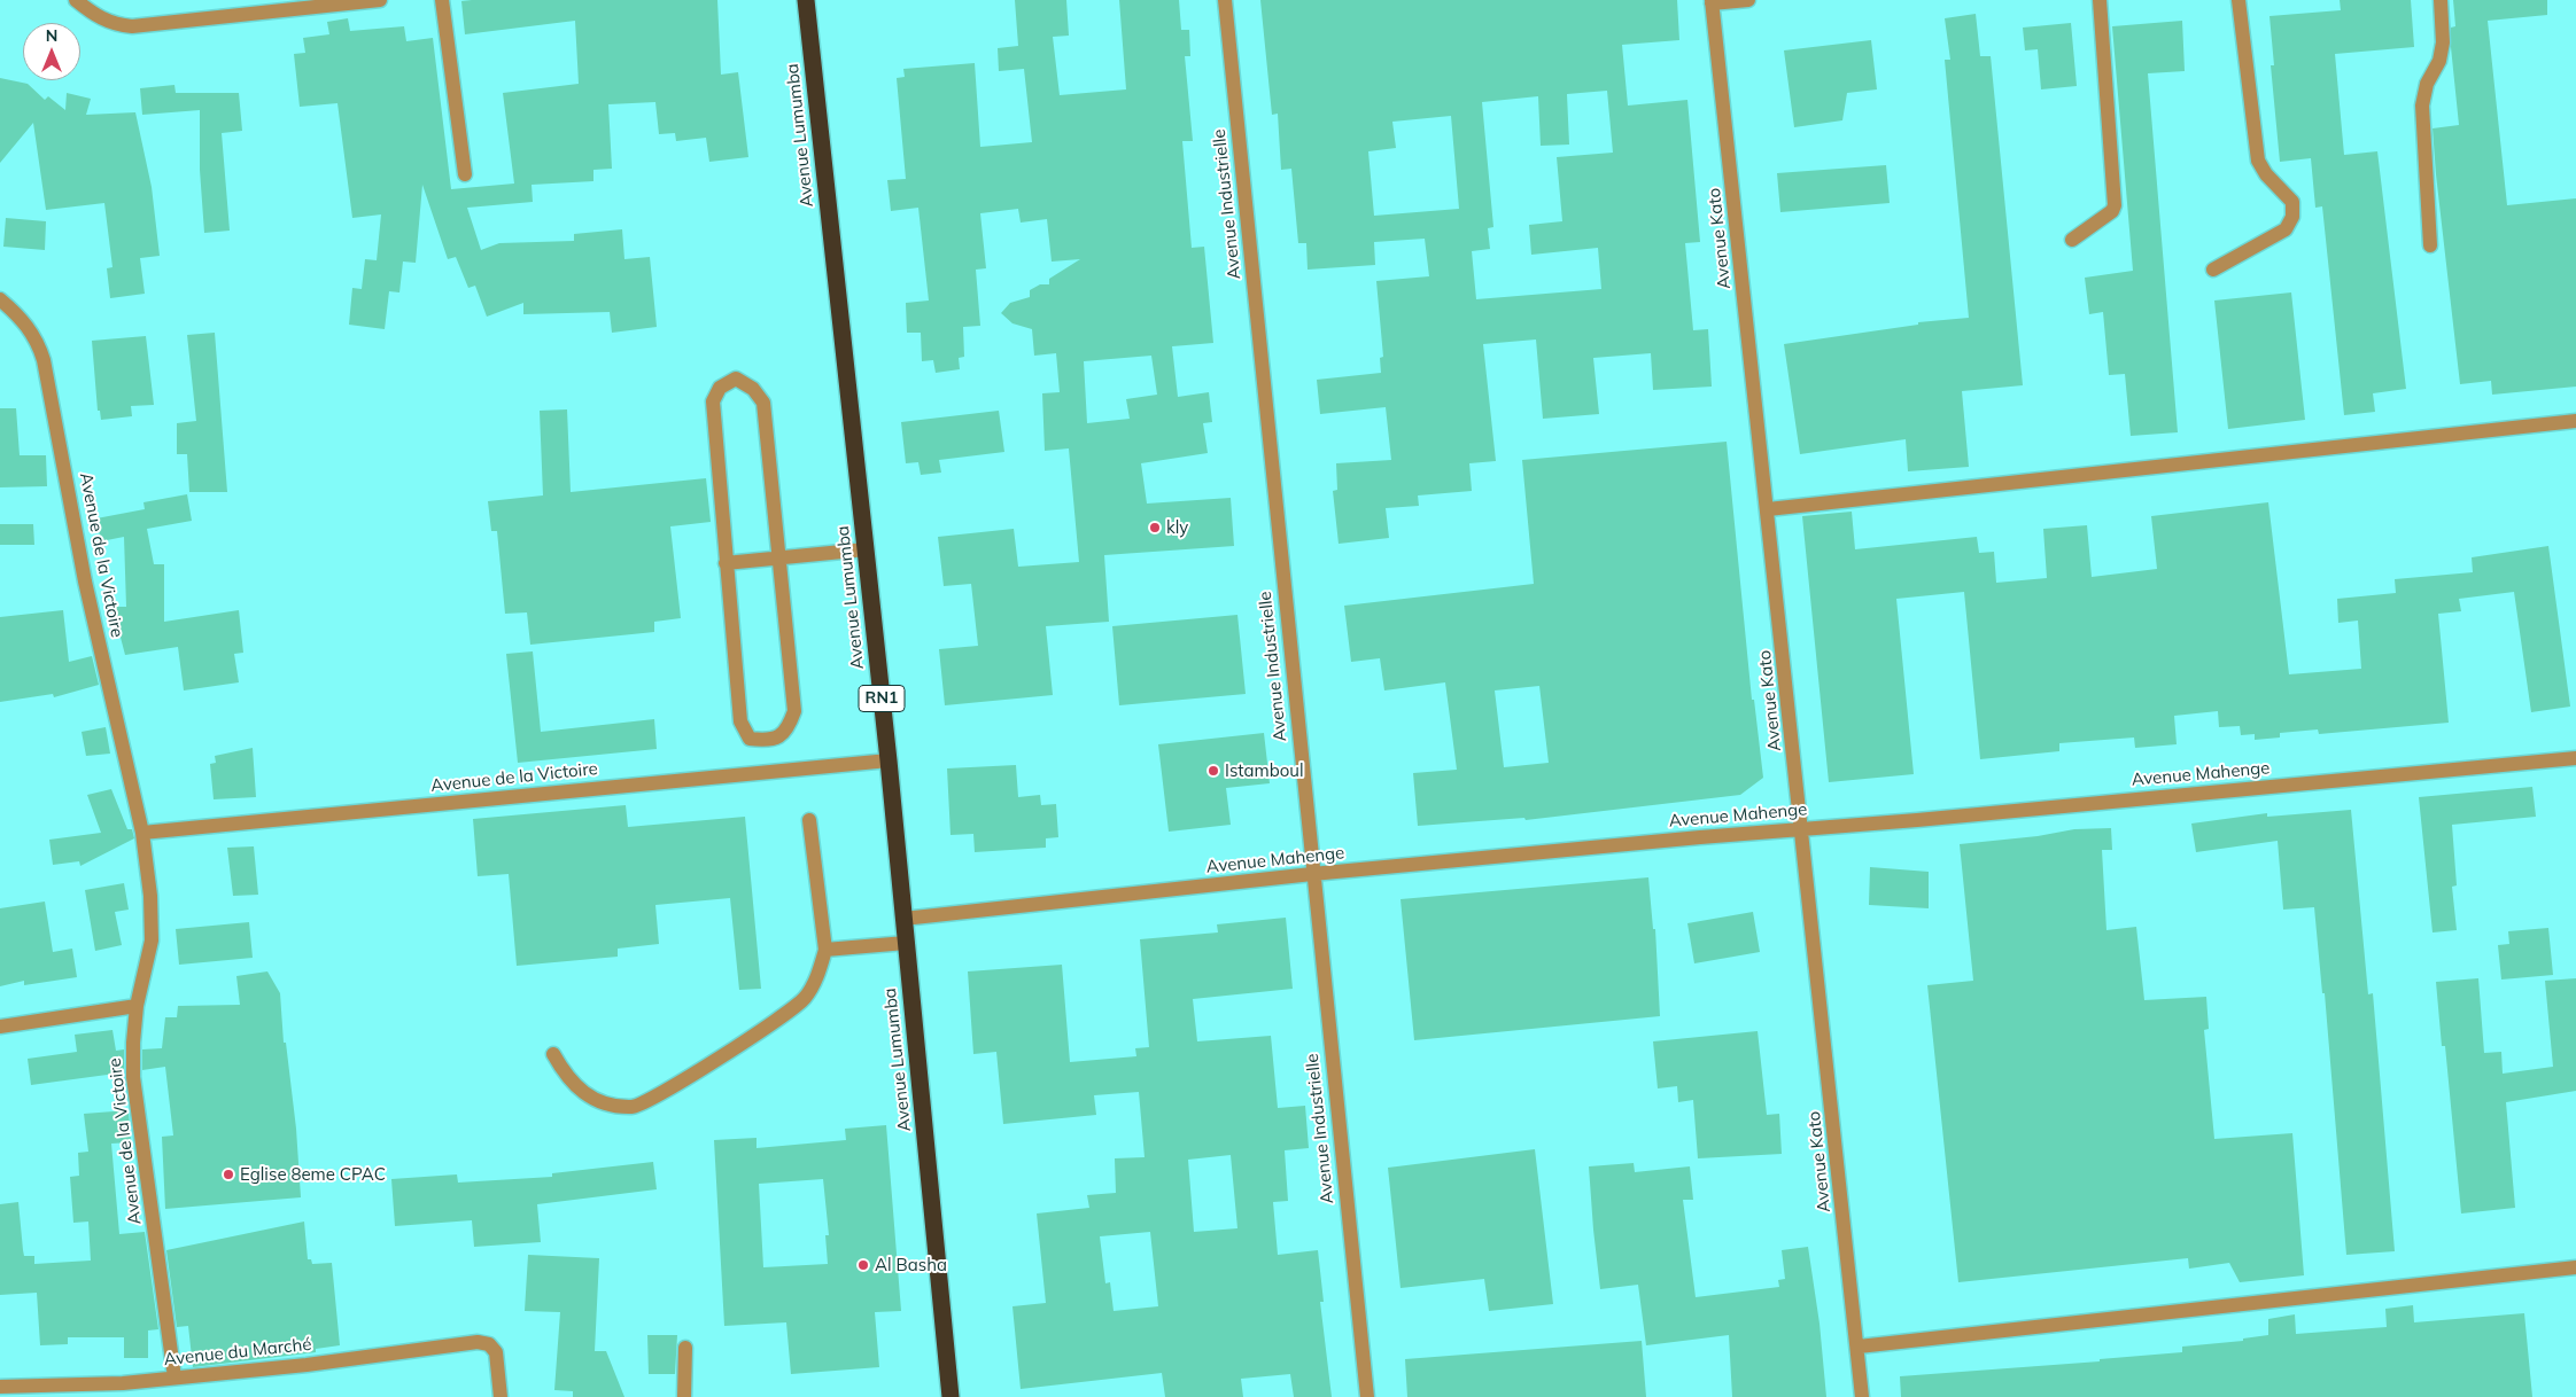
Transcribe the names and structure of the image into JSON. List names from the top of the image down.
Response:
{
  "streets": {
    "highway": ["Avenue Lumumba", "RN1"],
    "street": [
      "Avenue Industrielle",
      "Avenue Kato",
      "Avenue de la Victoire",
      "Avenue Mahenge",
      "Avenue du Marché"
    ]
  },
  "crossings": [
    ["Avenue Lumumba", "Avenue de la Victoire"],
    ["Avenue Lumumba", "Avenue Mahenge"],
    ["Avenue Industrielle", "Avenue Mahenge"],
    ["Avenue Kato", "Avenue Mahenge"],
    ["Avenue de la Victoire", "Avenue du Marché"]
  ],
  "places": [
    "kly",
    "Istamboul",
    "Eglise 8eme CPAC",
    "Al Basha"
  ],
  "north": "top"
}
